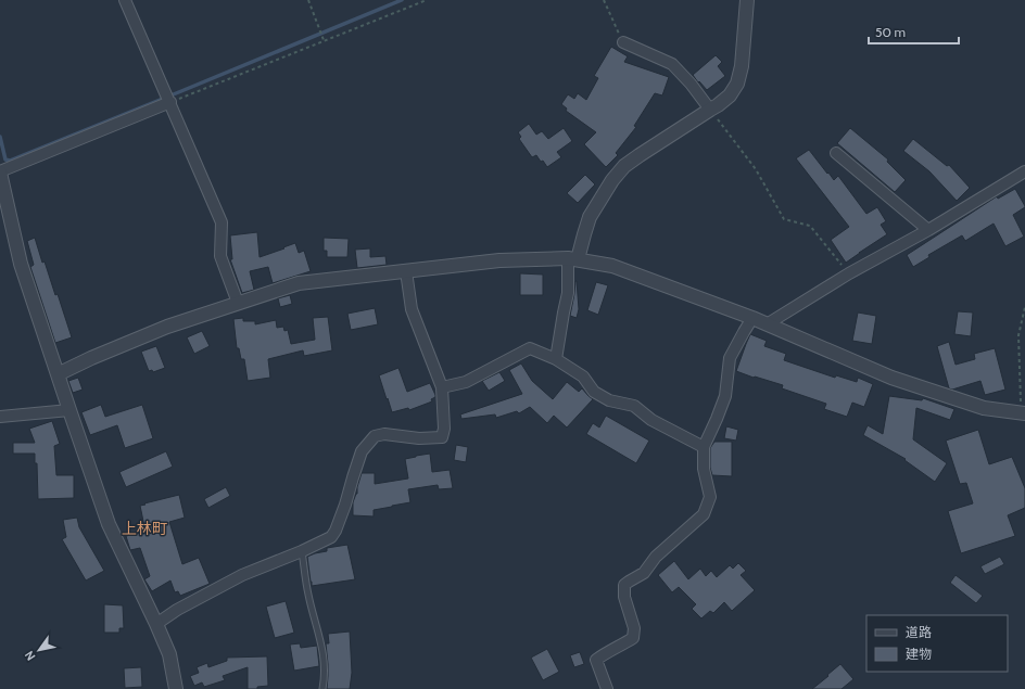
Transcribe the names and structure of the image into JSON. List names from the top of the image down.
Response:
{
  "districts": ["上林町"],
  "legend": ["道路", "建物"],
  "scale_bar": "50 m",
  "north": "bottom left"
}
